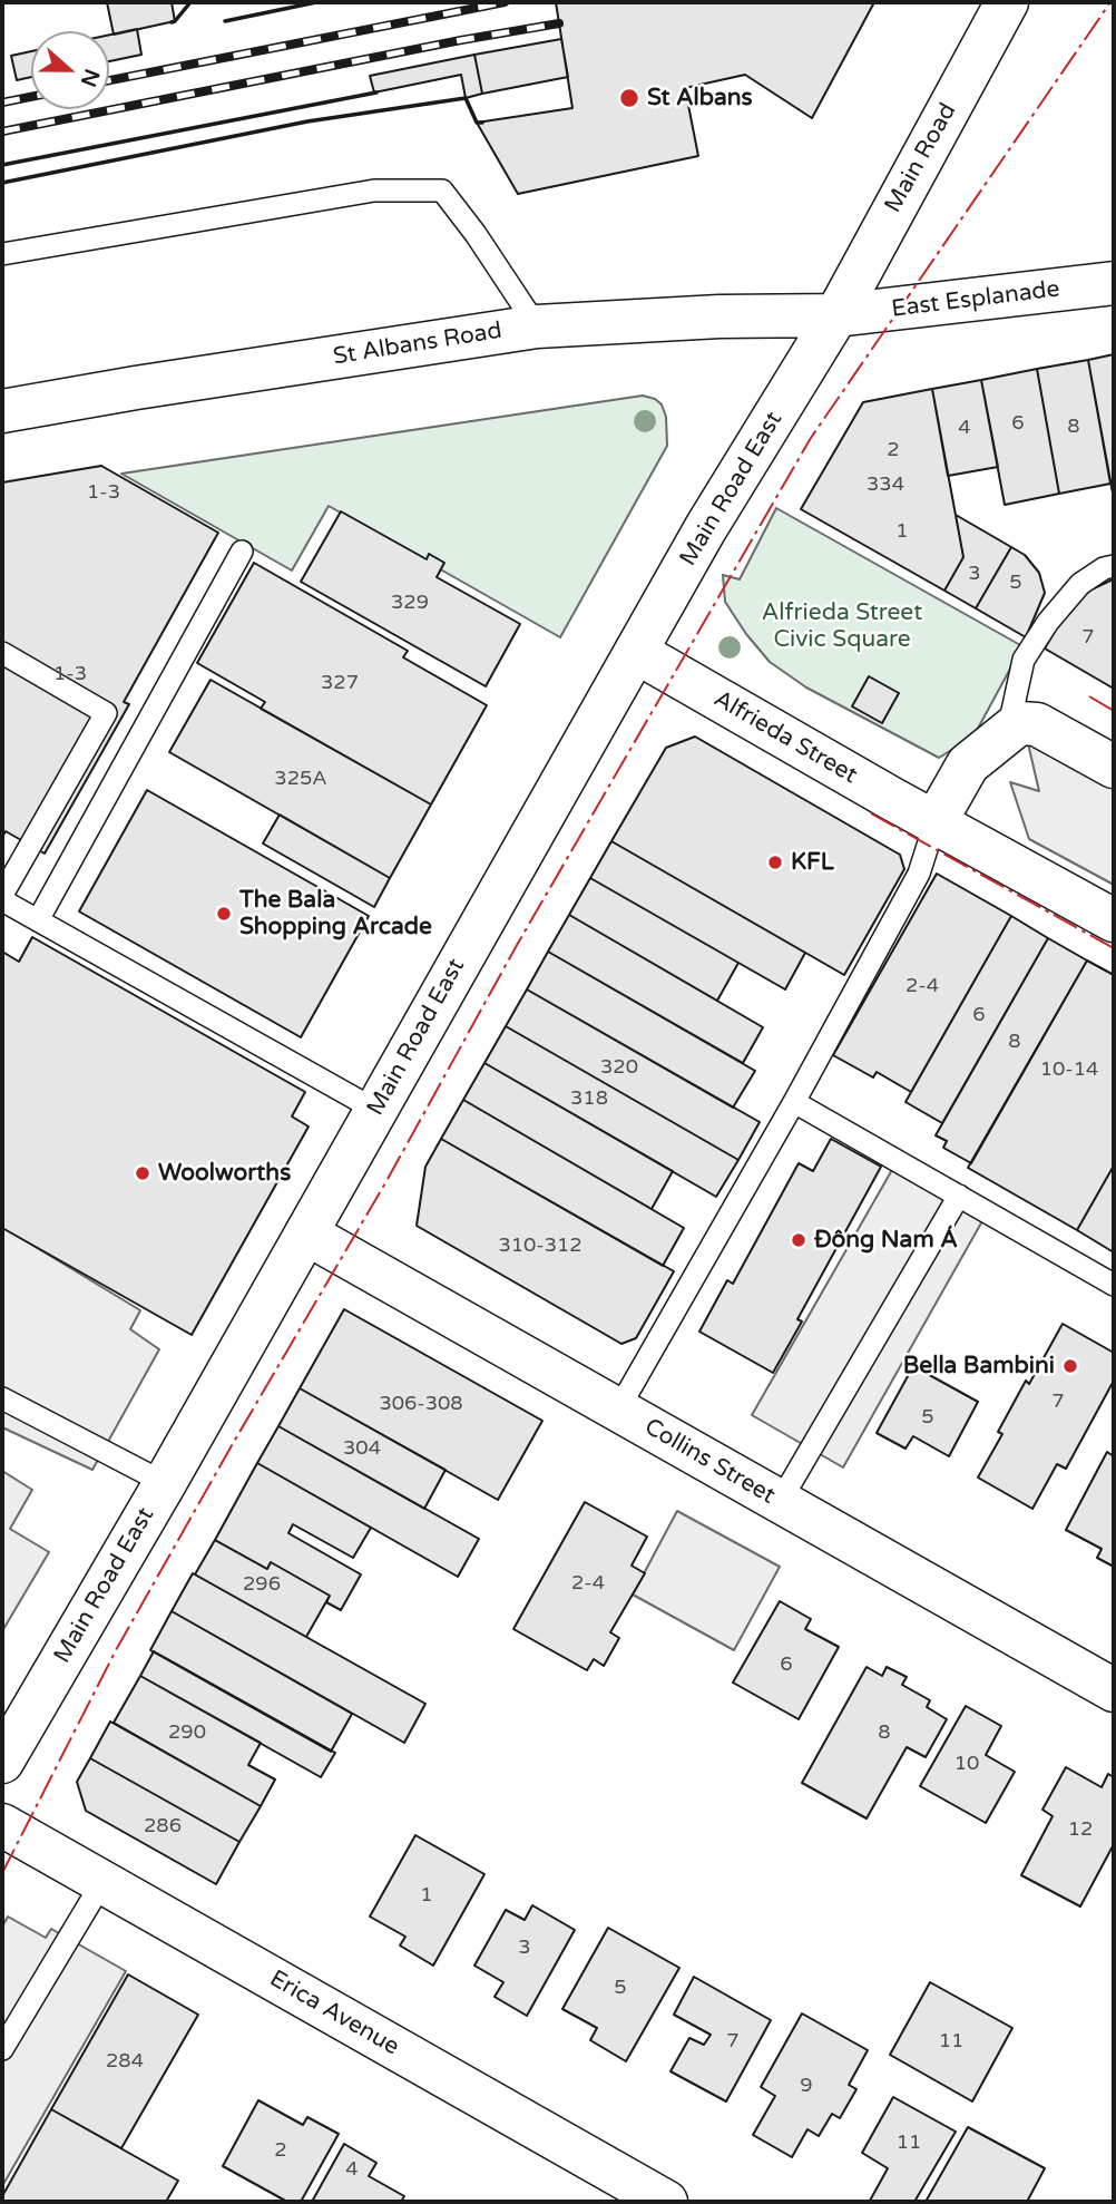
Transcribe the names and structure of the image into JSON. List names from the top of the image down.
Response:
{
  "streets": {
    "main road": [
      "Main Road",
      "East Esplanade",
      "St Albans Road",
      "Main Road East",
      "Alfrieda Street",
      "Collins Street",
      "Erica Avenue"
    ]
  },
  "crossings": [
    ["Main Road", "East Esplanade"],
    ["Main Road", "St Albans Road"],
    ["Main Road", "Main Road East"],
    ["East Esplanade", "St Albans Road"],
    ["East Esplanade", "Main Road East"],
    ["St Albans Road", "Main Road East"],
    ["Main Road East", "Alfrieda Street"],
    ["Main Road East", "Collins Street"]
  ],
  "parks": ["Alfrieda Street Civic Square"],
  "places": [
    "St Albans",
    "KFL",
    "The Bala Shopping Arcade",
    "Woolworths",
    "Đông Nam Á",
    "Bella Bambini"
  ],
  "house_numbers": [
    "6",
    "8",
    "4",
    "2",
    "334",
    "1-3",
    "1",
    "3",
    "5",
    "329",
    "7",
    "1-3",
    "327",
    "325A",
    "2-4",
    "6",
    "8",
    "320",
    "10-14",
    "318",
    "310-312",
    "7",
    "306-308",
    "5",
    "304",
    "2-4",
    "296",
    "6",
    "290",
    "8",
    "10",
    "286",
    "12",
    "1",
    "3",
    "5",
    "7",
    "11",
    "284",
    "9",
    "11",
    "2",
    "4"
  ],
  "north": "right"
}
